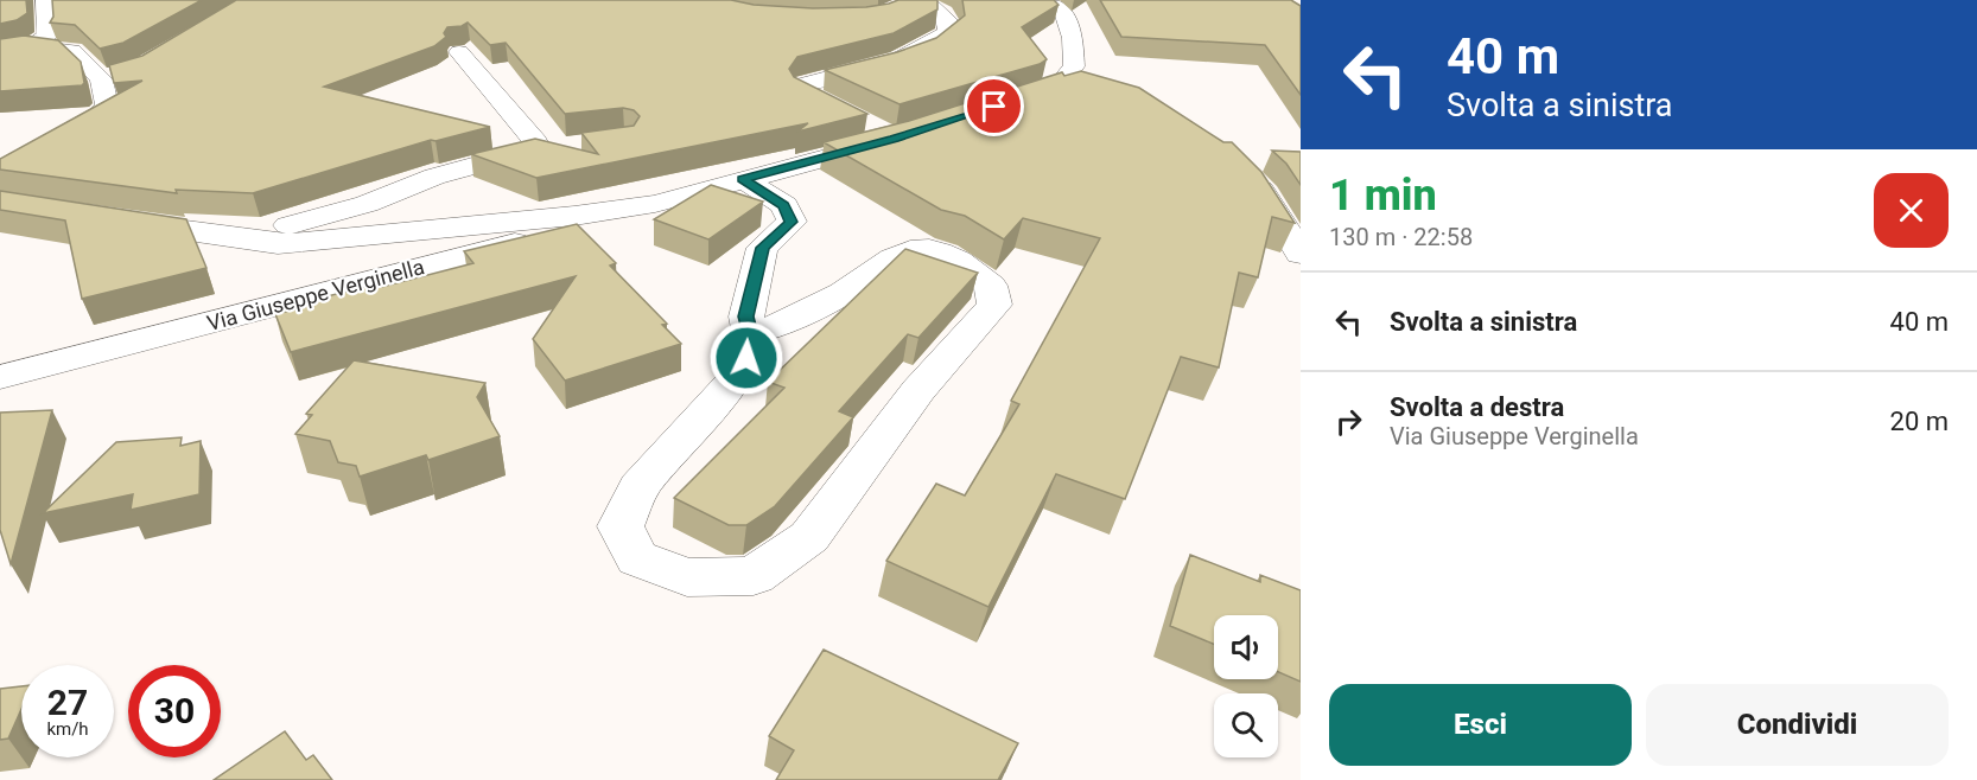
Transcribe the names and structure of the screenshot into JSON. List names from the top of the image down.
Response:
{
  "streets": {
    "street": ["Via Giuseppe Verginella"]
  },
  "page": {
    "turn": ["40 m", "Svolta a sinistra"],
    "heading": ["1 min", "130 m · 22:58"],
    "list": [
      {
        "name": "Svolta a sinistra",
        "value": "40 m"
      },
      {
        "name": "Svolta a destra",
        "note": "Via Giuseppe Verginella",
        "value": "20 m"
      }
    ],
    "speed": "27 km/h",
    "limit": "30",
    "buttons": ["Esci", "Condividi"]
  }
}
